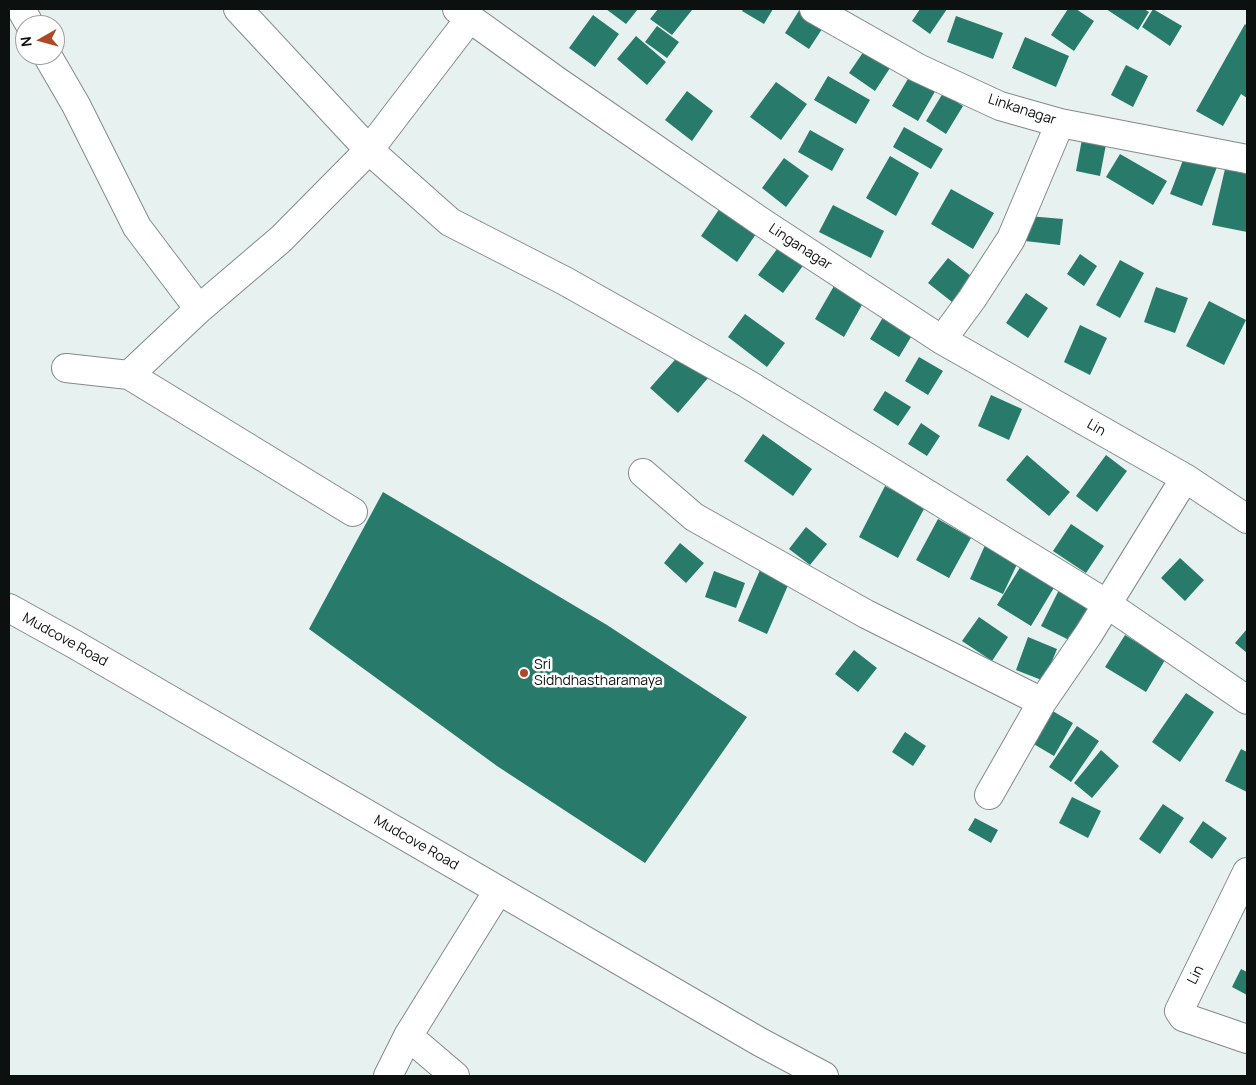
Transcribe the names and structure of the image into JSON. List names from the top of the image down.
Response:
{
  "streets": {
    "street": [
      "Linkanagar",
      "Linganagar",
      "Lin",
      "Mudcove Road"
    ]
  },
  "crossings": [
    ["Linganagar", "Lin"]
  ],
  "places": ["Sri Sidhdhastharamaya"],
  "north": "left"
}
